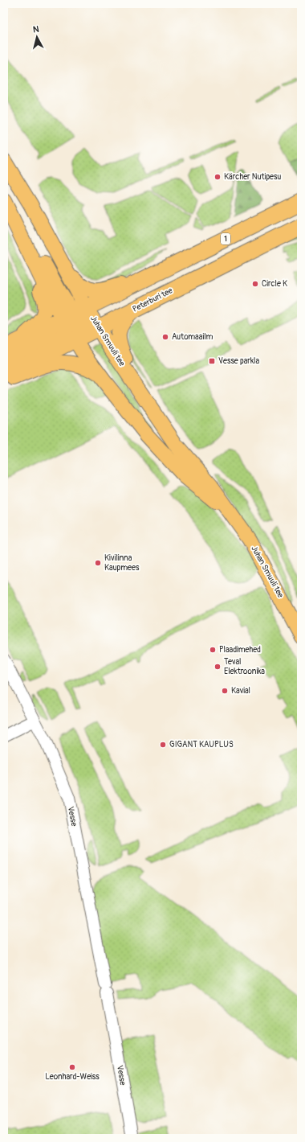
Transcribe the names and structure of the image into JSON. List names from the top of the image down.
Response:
{
  "streets": {
    "highway": ["1", "Peterburi tee"],
    "main road": ["Juhan Smuuli tee"],
    "street": ["Vesse"]
  },
  "crossings": [
    ["Peterburi tee", "Juhan Smuuli tee"]
  ],
  "places": {
    "other": [
      "Kärcher Nutipesu",
      "Circle K",
      "Automaailm",
      "Kivilinna Kaupmees",
      "Plaadimehed",
      "Teval Elektroonika",
      "Kavial",
      "GIGANT KAUPLUS",
      "Leonhard-Weiss"
    ],
    "transit": ["Vesse parkla"]
  },
  "north": "top"
}
